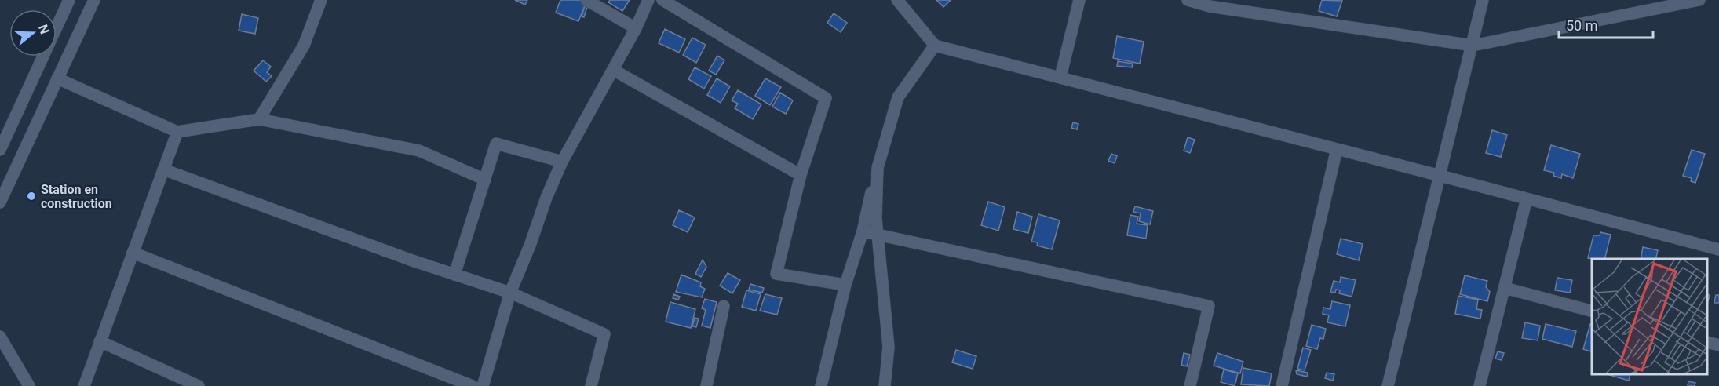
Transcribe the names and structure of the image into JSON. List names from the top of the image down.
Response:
{
  "places": ["Station en construction"],
  "scale_bar": "50 m",
  "north": "right"
}
